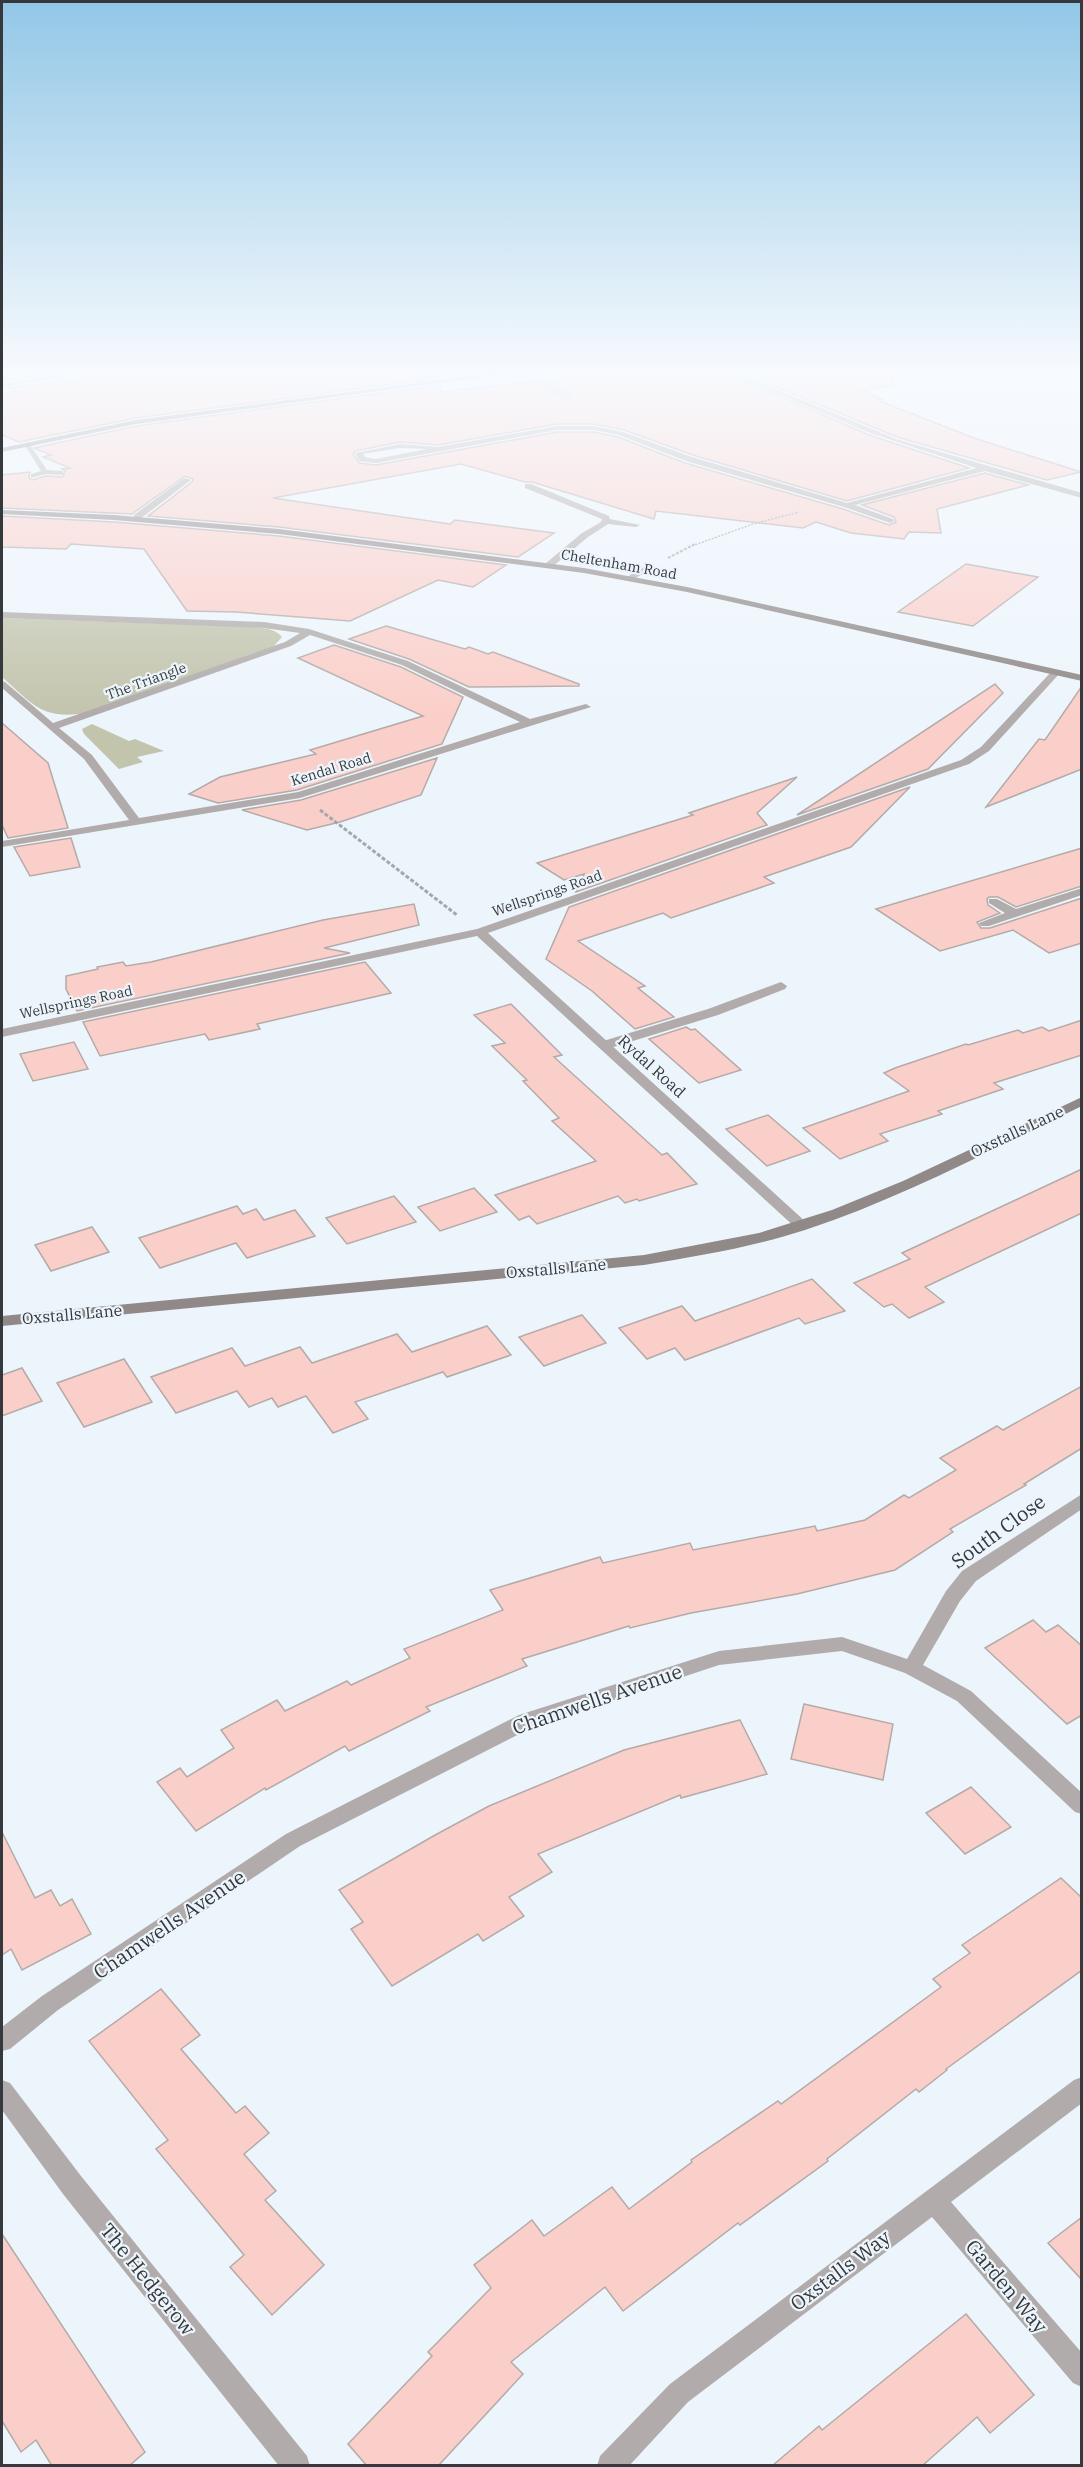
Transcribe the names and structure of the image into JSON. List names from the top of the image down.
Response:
{
  "streets": {
    "street": [
      "Cheltenham Road",
      "The Triangle",
      "Kendal Road",
      "Wellsprings Road",
      "Rydal Road",
      "Oxstalls Lane",
      "South Close",
      "Chamwells Avenue",
      "Oxstalls Way",
      "The Hedgerow",
      "Garden Way"
    ]
  },
  "crossings": [
    ["Cheltenham Road", "Wellsprings Road"],
    ["Wellsprings Road", "Rydal Road"],
    ["Rydal Road", "Oxstalls Lane"],
    ["South Close", "Chamwells Avenue"],
    ["Oxstalls Way", "Garden Way"]
  ]
}
